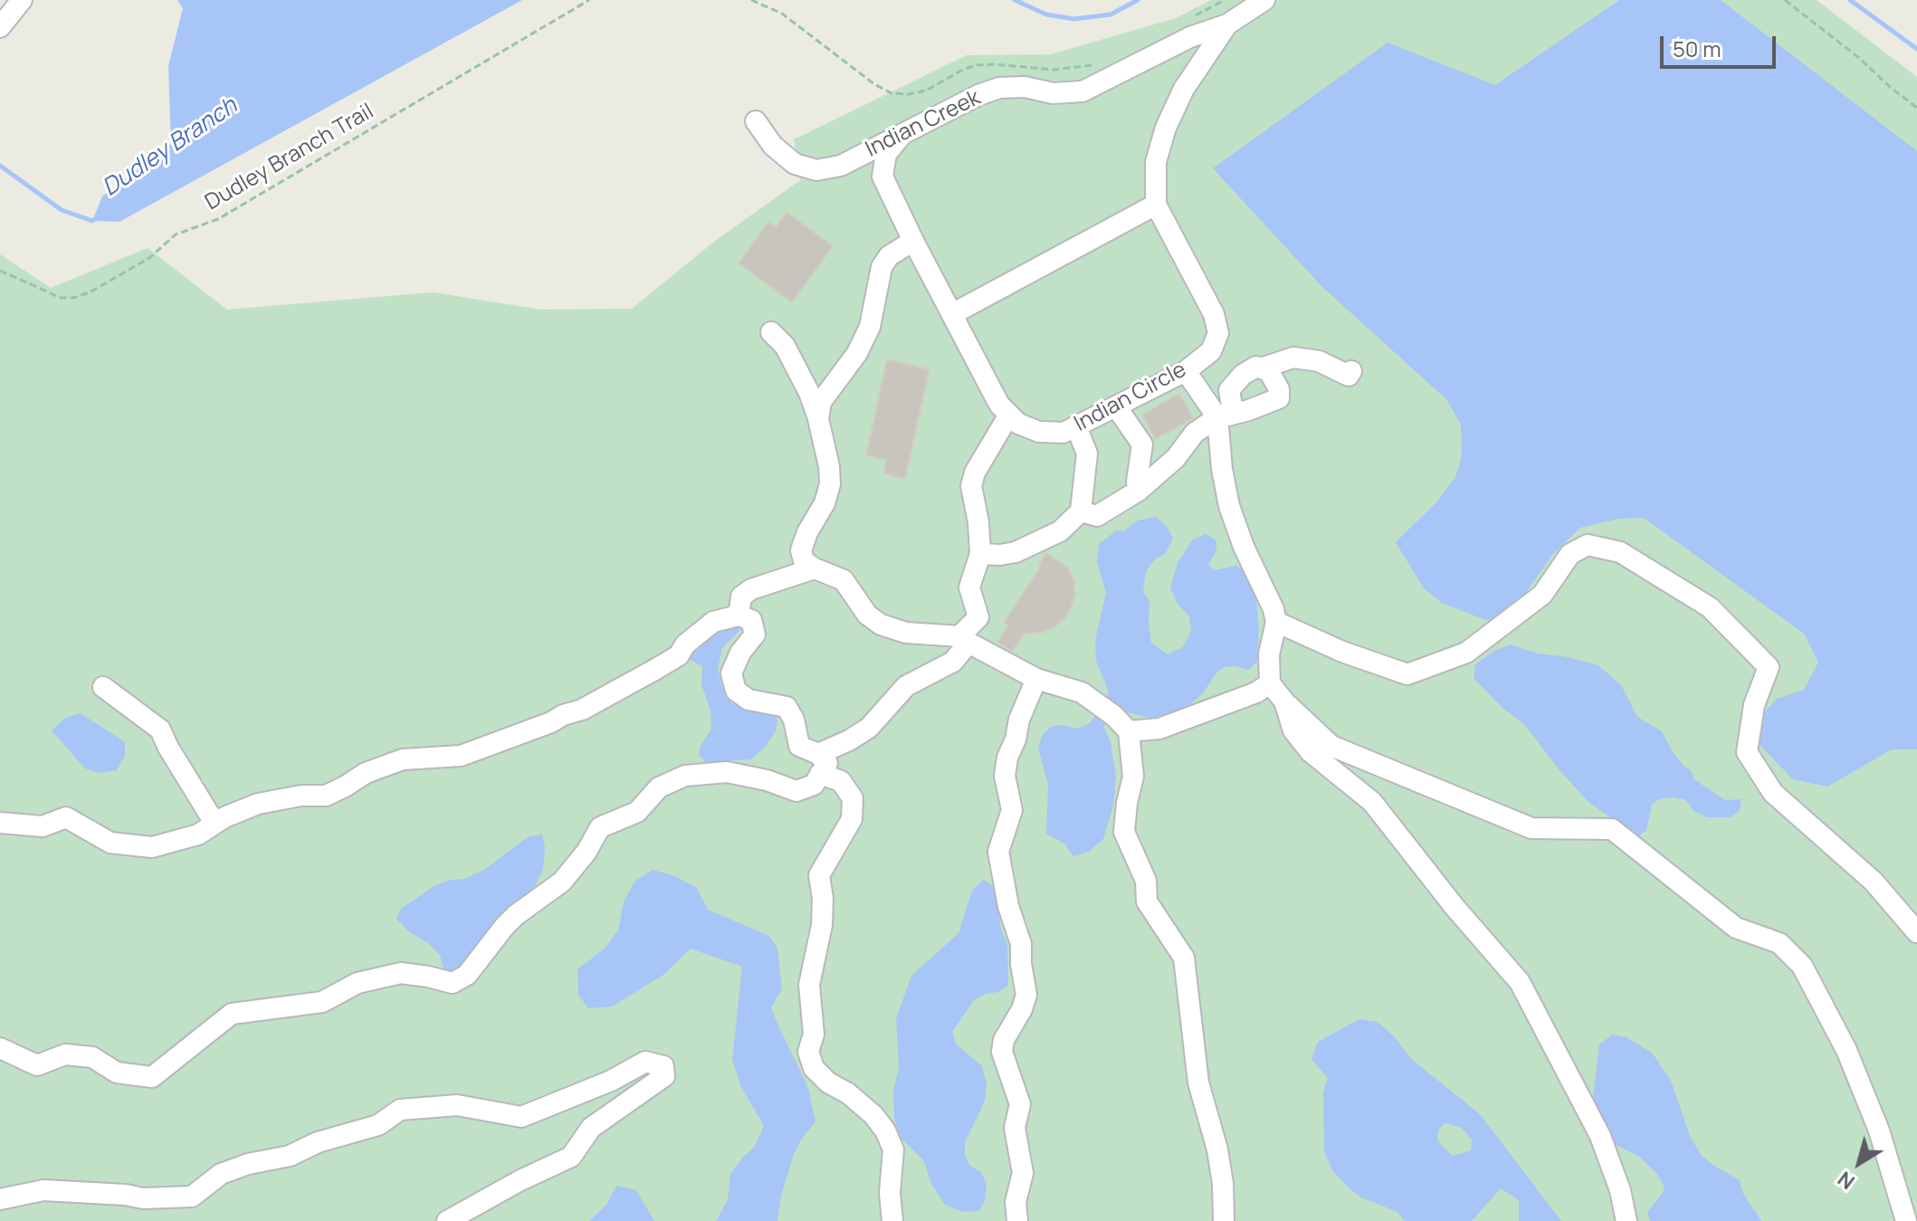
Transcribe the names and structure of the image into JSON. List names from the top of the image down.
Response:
{
  "streets": {
    "lane": ["Indian Creek", "Indian Circle"],
    "path": ["Dudley Branch Trail"]
  },
  "crossings": [
    ["Indian Creek", "Indian Circle"]
  ],
  "water": ["Dudley Branch"],
  "scale_bar": "50 m",
  "north": "bottom left"
}
